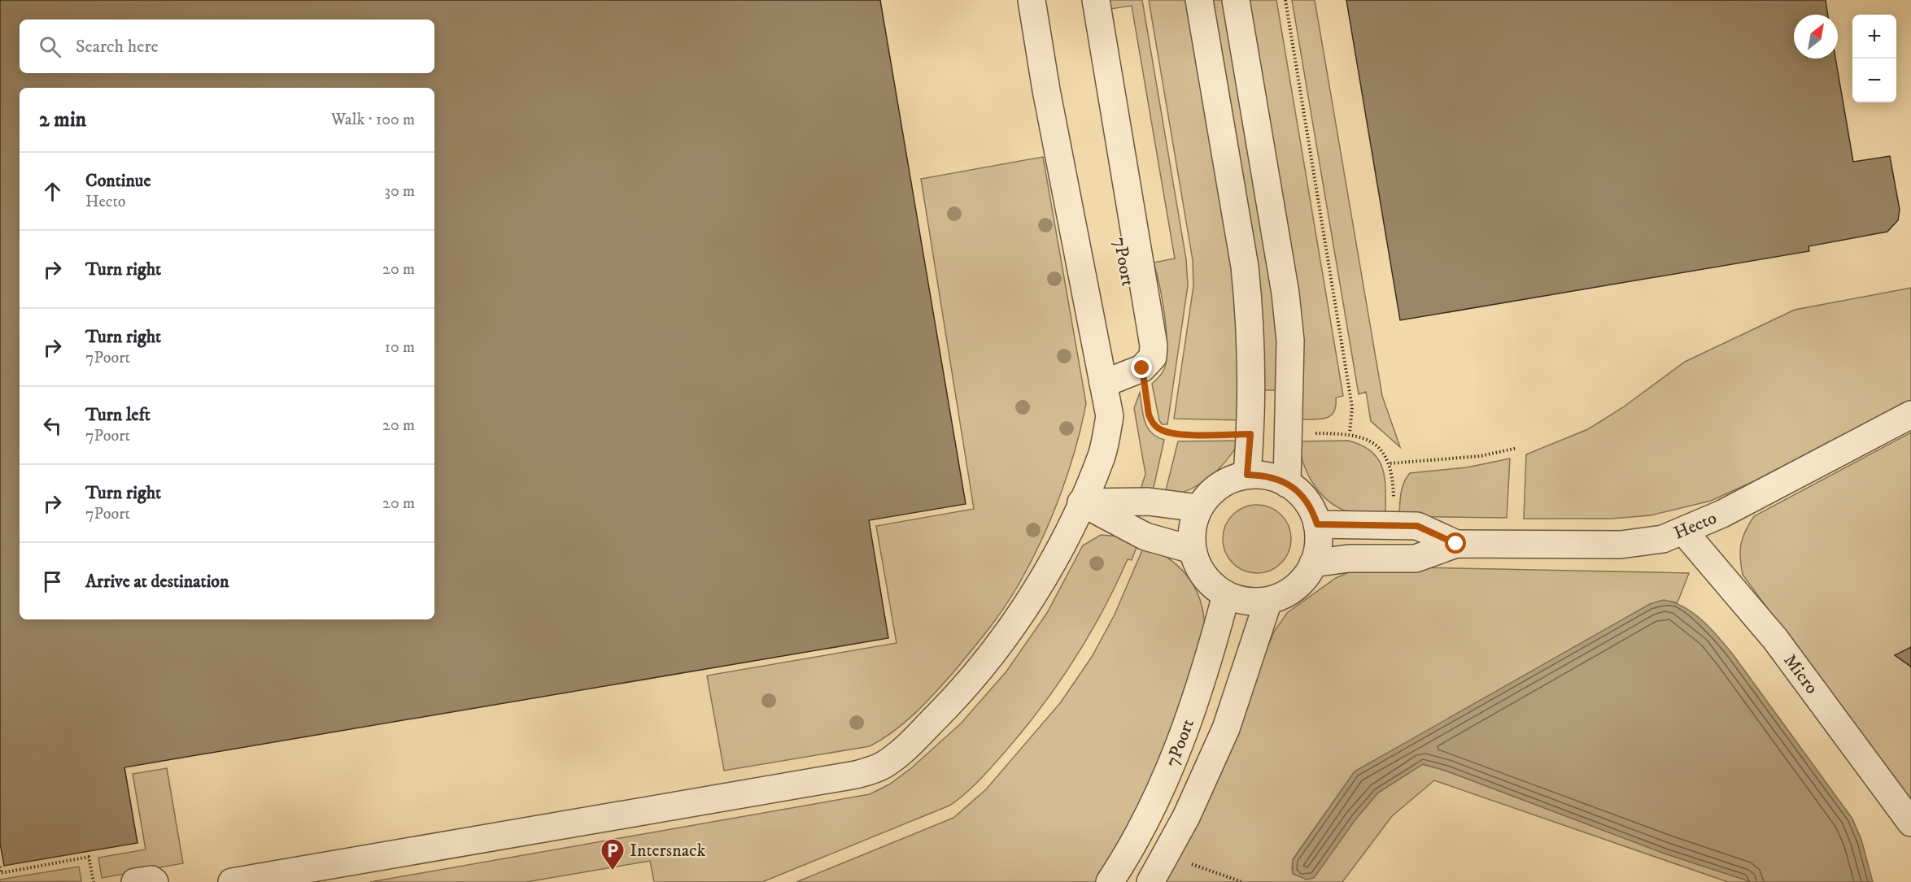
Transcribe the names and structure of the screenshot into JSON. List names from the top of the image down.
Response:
{
  "streets": {
    "street": ["7Poort", "Hecto", "Micro"]
  },
  "crossings": [
    ["7Poort", "Hecto"],
    ["Hecto", "Micro"]
  ],
  "places": {
    "parking": ["Intersnack"]
  },
  "north": "top right",
  "page": {
    "map_buttons": ["+", "−"],
    "search": "Search here",
    "heading": ["2 min", "Walk · 100 m"],
    "list": [
      ["Continue", "Hecto", "30 m"],
      ["Turn right", "20 m"],
      ["Turn right", "7Poort", "10 m"],
      ["Turn left", "7Poort", "20 m"],
      ["Turn right", "7Poort", "20 m"],
      "Arrive at destination"
    ]
  }
}
